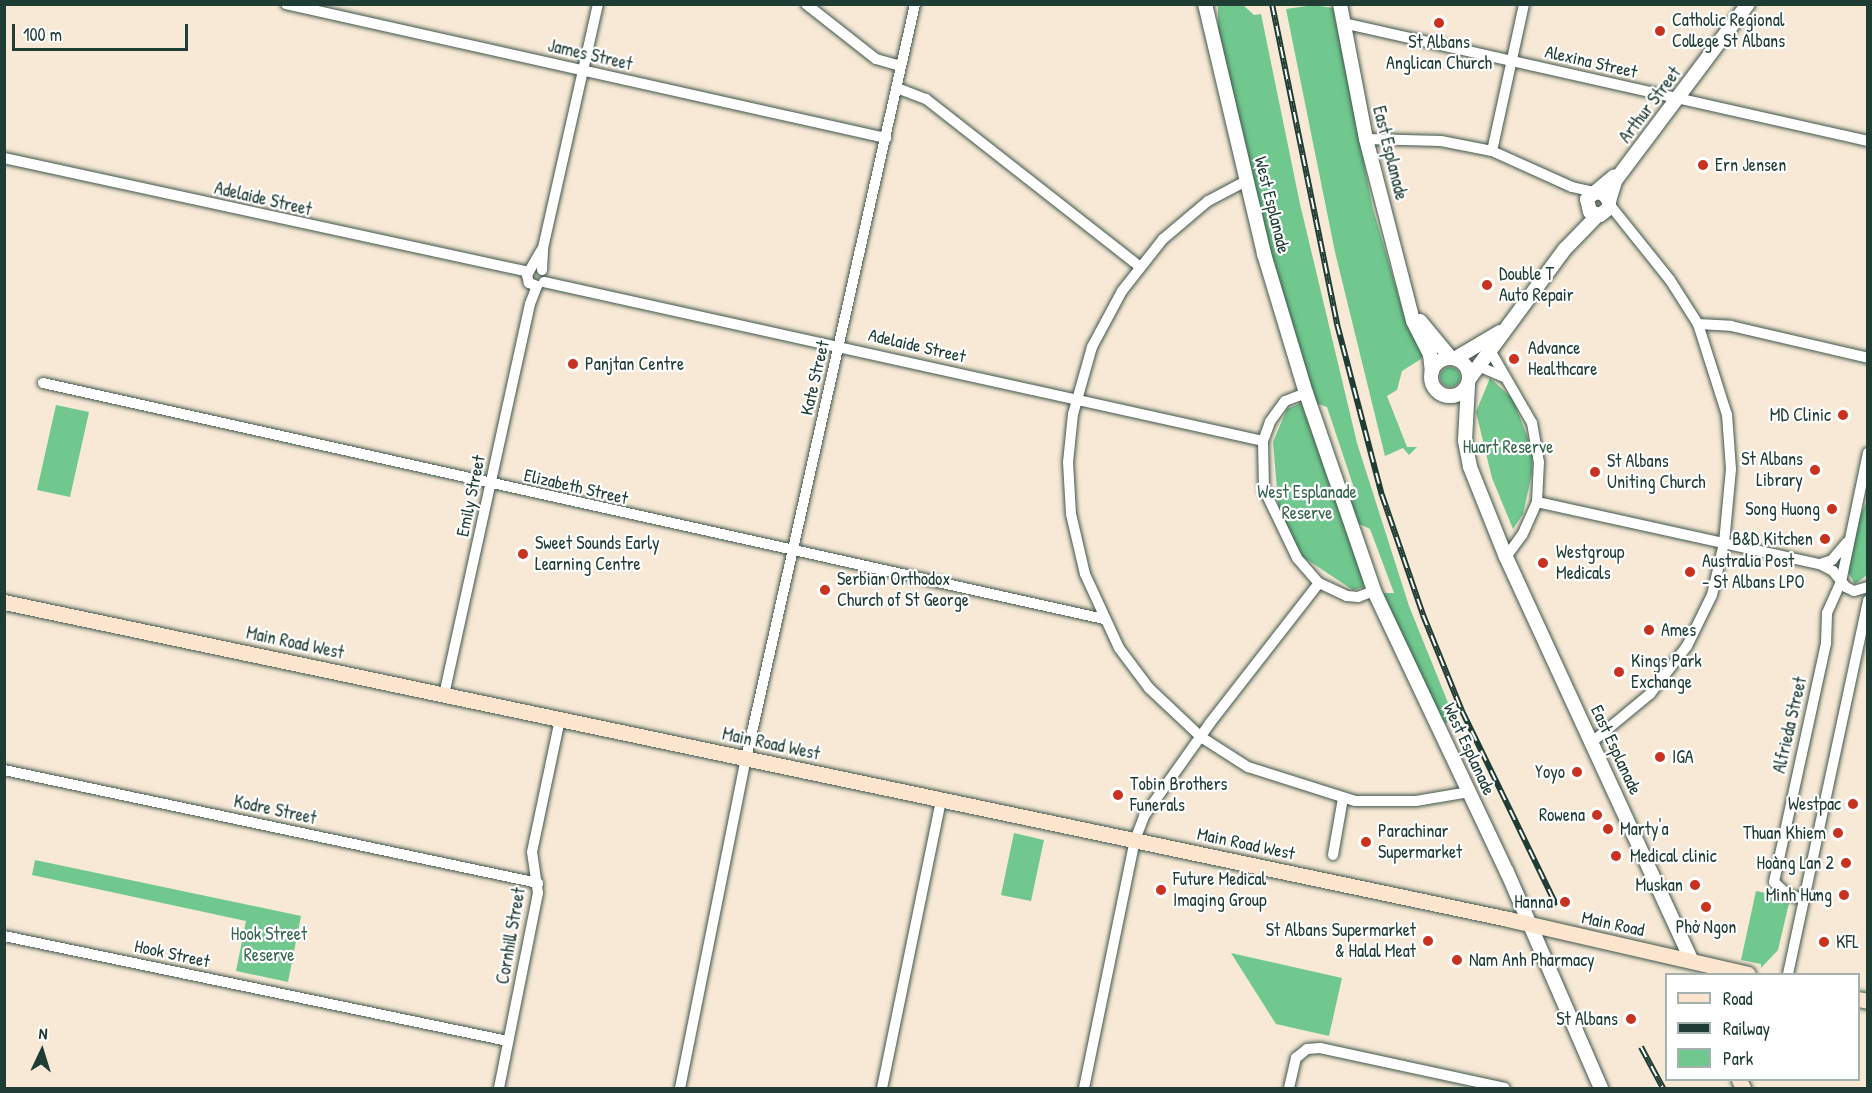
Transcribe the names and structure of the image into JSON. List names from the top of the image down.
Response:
{
  "streets": {
    "main road": ["Main Road West", "Main Road"],
    "street": [
      "James Street",
      "Alexina Street",
      "Arthur Street",
      "East Esplanade",
      "Adelaide Street",
      "West Esplanade",
      "Kate Street",
      "Elizabeth Street",
      "Emily Street",
      "Alfrieda Street",
      "Kodre Street",
      "Cornhill Street",
      "Hook Street"
    ]
  },
  "crossings": [
    ["James Street", "Kate Street"],
    ["James Street", "Emily Street"],
    ["Alexina Street", "Arthur Street"],
    ["Alexina Street", "East Esplanade"],
    ["East Esplanade", "Main Road"],
    ["Adelaide Street", "Kate Street"],
    ["Adelaide Street", "Emily Street"],
    ["West Esplanade", "Main Road West"],
    ["West Esplanade", "Main Road"],
    ["Kate Street", "Elizabeth Street"],
    ["Kate Street", "Main Road West"],
    ["Elizabeth Street", "Emily Street"],
    ["Emily Street", "Main Road West"],
    ["Main Road West", "Main Road"],
    ["Main Road West", "Cornhill Street"],
    ["Kodre Street", "Cornhill Street"],
    ["Cornhill Street", "Hook Street"]
  ],
  "parks": ["Huart Reserve", "West Esplanade Reserve", "Hook Street Reserve"],
  "places": [
    "St Albans Anglican Church",
    "Catholic Regional College St Albans",
    "Ern Jensen",
    "Double T Auto Repair",
    "Advance Healthcare",
    "Panjtan Centre",
    "MD Clinic",
    "St Albans Library",
    "St Albans Uniting Church",
    "Song Huong",
    "B&D Kitchen",
    "Sweet Sounds Early Learning Centre",
    "Westgroup Medicals",
    "Australia Post - St Albans LPO",
    "Serbian Orthodox Church of St George",
    "Ames",
    "Kings Park Exchange",
    "IGA",
    "Yoyo",
    "Tobin Brothers Funerals",
    "Westpac",
    "Rowena",
    "Marty'a",
    "Thuan Khiem",
    "Parachinar Supermarket",
    "Medical clinic",
    "Hoàng Lan 2",
    "Muskan",
    "Future Medical Imaging Group",
    "Minh Hưng",
    "Hanna",
    "Phở Ngon",
    "St Albans Supermarket & Halal Meat",
    "KFL",
    "Nam Anh Pharmacy",
    "St Albans"
  ],
  "legend": ["Road", "Railway", "Park"],
  "scale_bar": "100 m",
  "north": "top"
}
